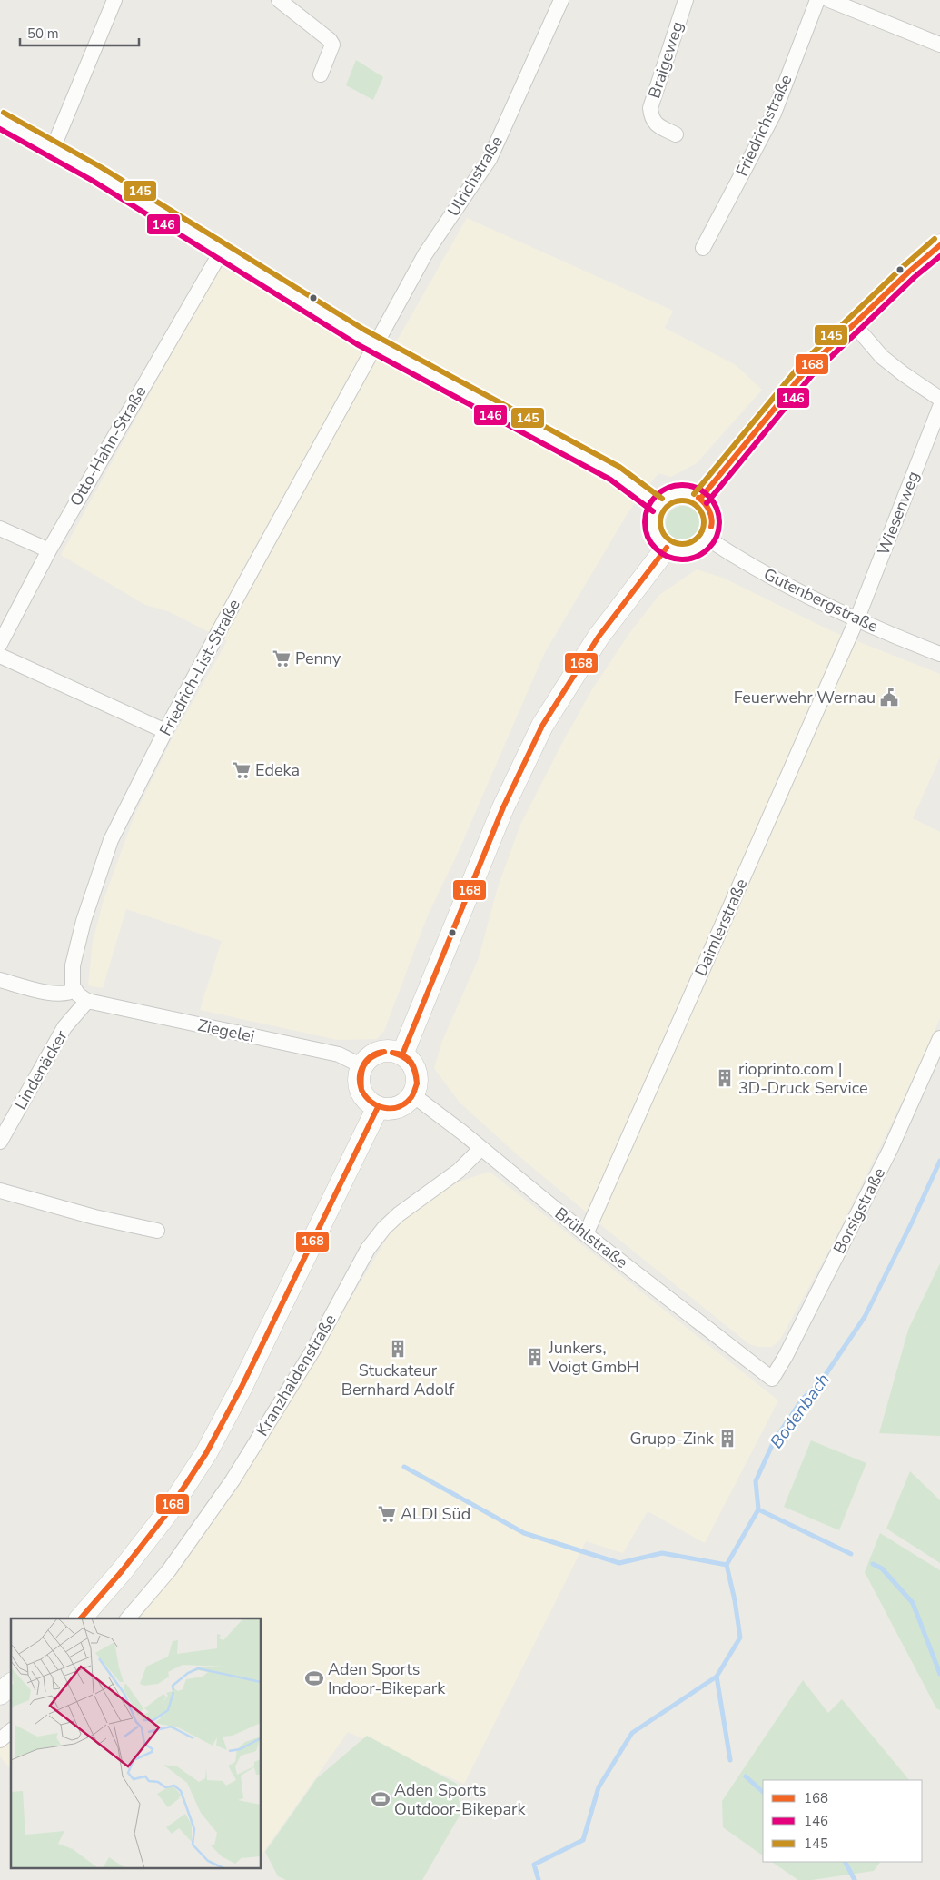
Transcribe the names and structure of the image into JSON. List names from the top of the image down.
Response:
{
  "streets": {
    "street": [
      "Braigeweg",
      "Friedrichstraße",
      "Ulrichstraße",
      "Otto-Hahn-Straße",
      "Wiesenweg",
      "Gutenbergstraße",
      "Friedrich-List-Straße",
      "Daimlerstraße",
      "Ziegelei",
      "Lindenäcker",
      "Borsigstraße",
      "Brühlstraße",
      "Kranzhaldenstraße"
    ]
  },
  "crossings": [
    ["Ulrichstraße", "Friedrich-List-Straße"],
    ["Wiesenweg", "Gutenbergstraße"],
    ["Wiesenweg", "Daimlerstraße"],
    ["Gutenbergstraße", "Daimlerstraße"],
    ["Daimlerstraße", "Brühlstraße"],
    ["Ziegelei", "Lindenäcker"],
    ["Ziegelei", "Brühlstraße"],
    ["Borsigstraße", "Brühlstraße"],
    ["Brühlstraße", "Kranzhaldenstraße"]
  ],
  "water": ["Bodenbach"],
  "places": {
    "supermarket": ["Penny", "Edeka", "ALDI Süd"],
    "public building": ["Feuerwehr Wernau"],
    "building": [
      "rioprinto.com | 3D-Druck Service",
      "Stuckateur Bernhard Adolf",
      "Junkers, Voigt GmbH",
      "Grupp-Zink"
    ],
    "sports": ["Aden Sports Indoor-Bikepark", "Aden Sports Outdoor-Bikepark"]
  },
  "lines": ["transit line 145", "transit line 146", "transit line 168"],
  "legend": ["168", "146", "145"],
  "scale_bar": "50 m"
}
